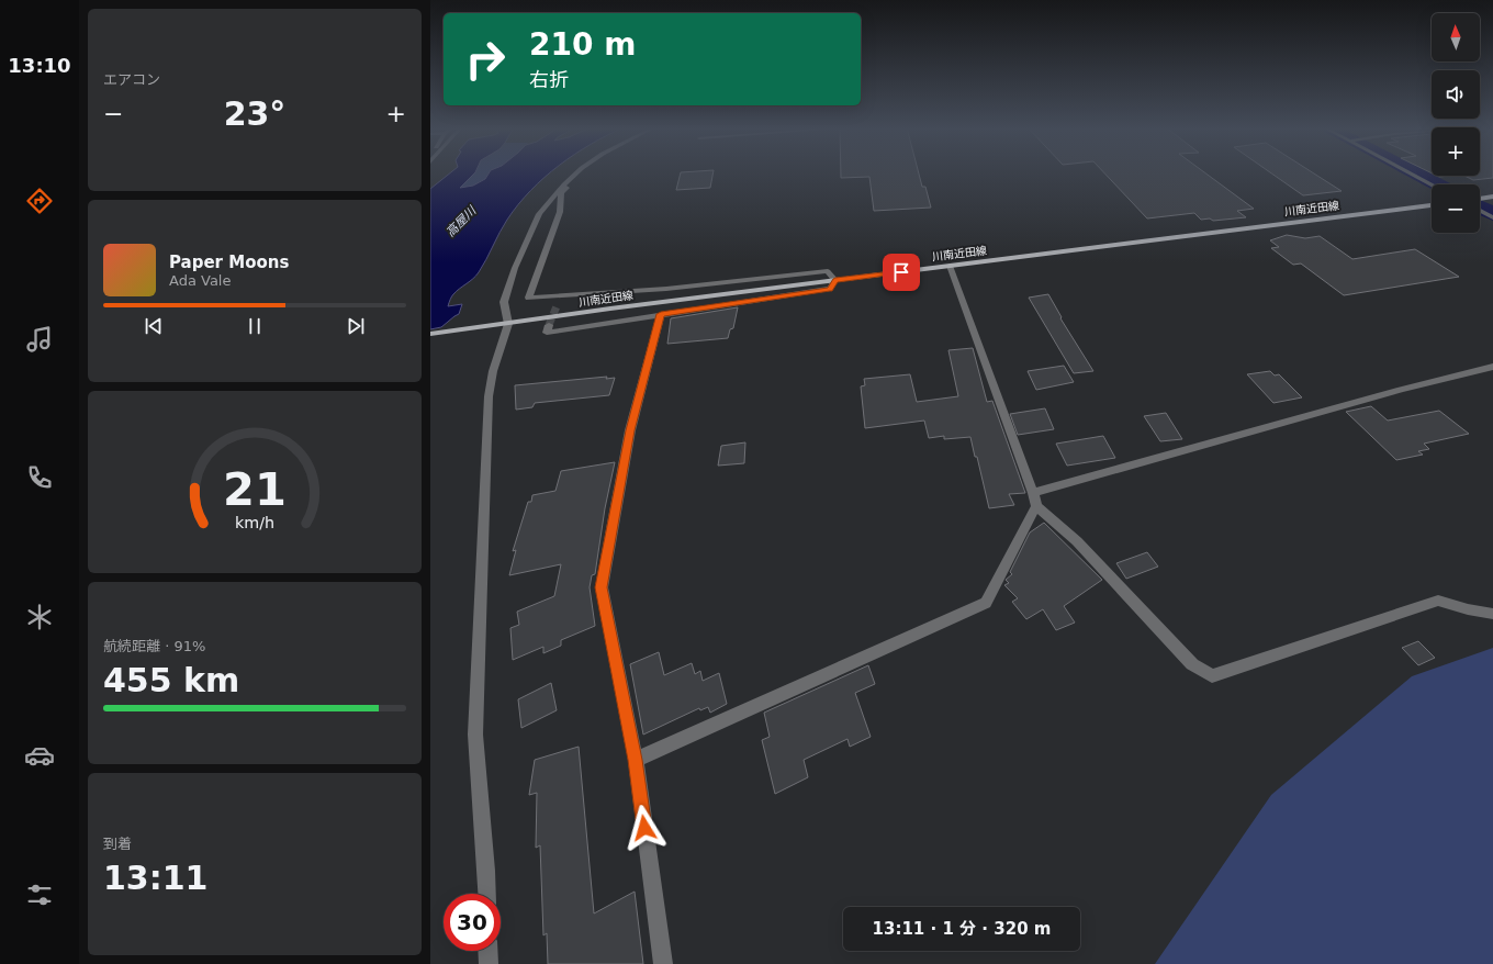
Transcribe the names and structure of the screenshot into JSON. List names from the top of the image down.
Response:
{
  "streets": {
    "main road": ["川南近田線"]
  },
  "water": ["高屋川"],
  "north": "top",
  "page": {
    "tabs": "13:10",
    "tile": [
      "エアコン",
      ["航続距離 · 91%", "455 km"],
      ["到着", "13:11"]
    ],
    "map_buttons": ["+", "−"],
    "turn": ["210 m", "右折"],
    "heat": ["−", "23°", "+"],
    "song": ["Paper Moons", "Ada Vale"],
    "limit": "30",
    "trip": "13:11 · 1 分 · 320 m",
    "gauge": ["21", "km/h"]
  }
}
